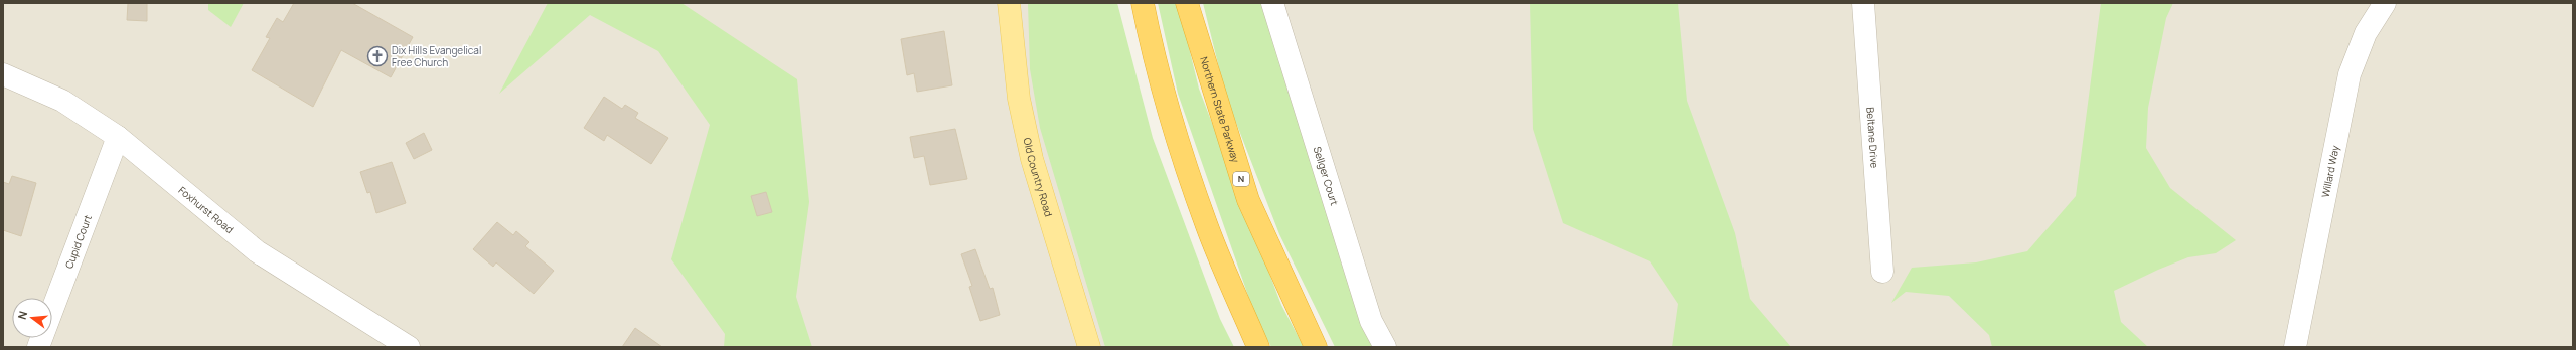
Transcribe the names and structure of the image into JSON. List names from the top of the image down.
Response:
{
  "streets": {
    "highway": ["Northern State Parkway", "N"],
    "main road": ["Old Country Road"],
    "street": [
      "Beltane Drive",
      "Willard Way",
      "Sellger Court",
      "Foxhurst Road",
      "Cupid Court"
    ]
  },
  "crossings": [
    ["Foxhurst Road", "Cupid Court"]
  ],
  "places": {
    "church": ["Dix Hills Evangelical Free Church"]
  },
  "north": "left"
}
